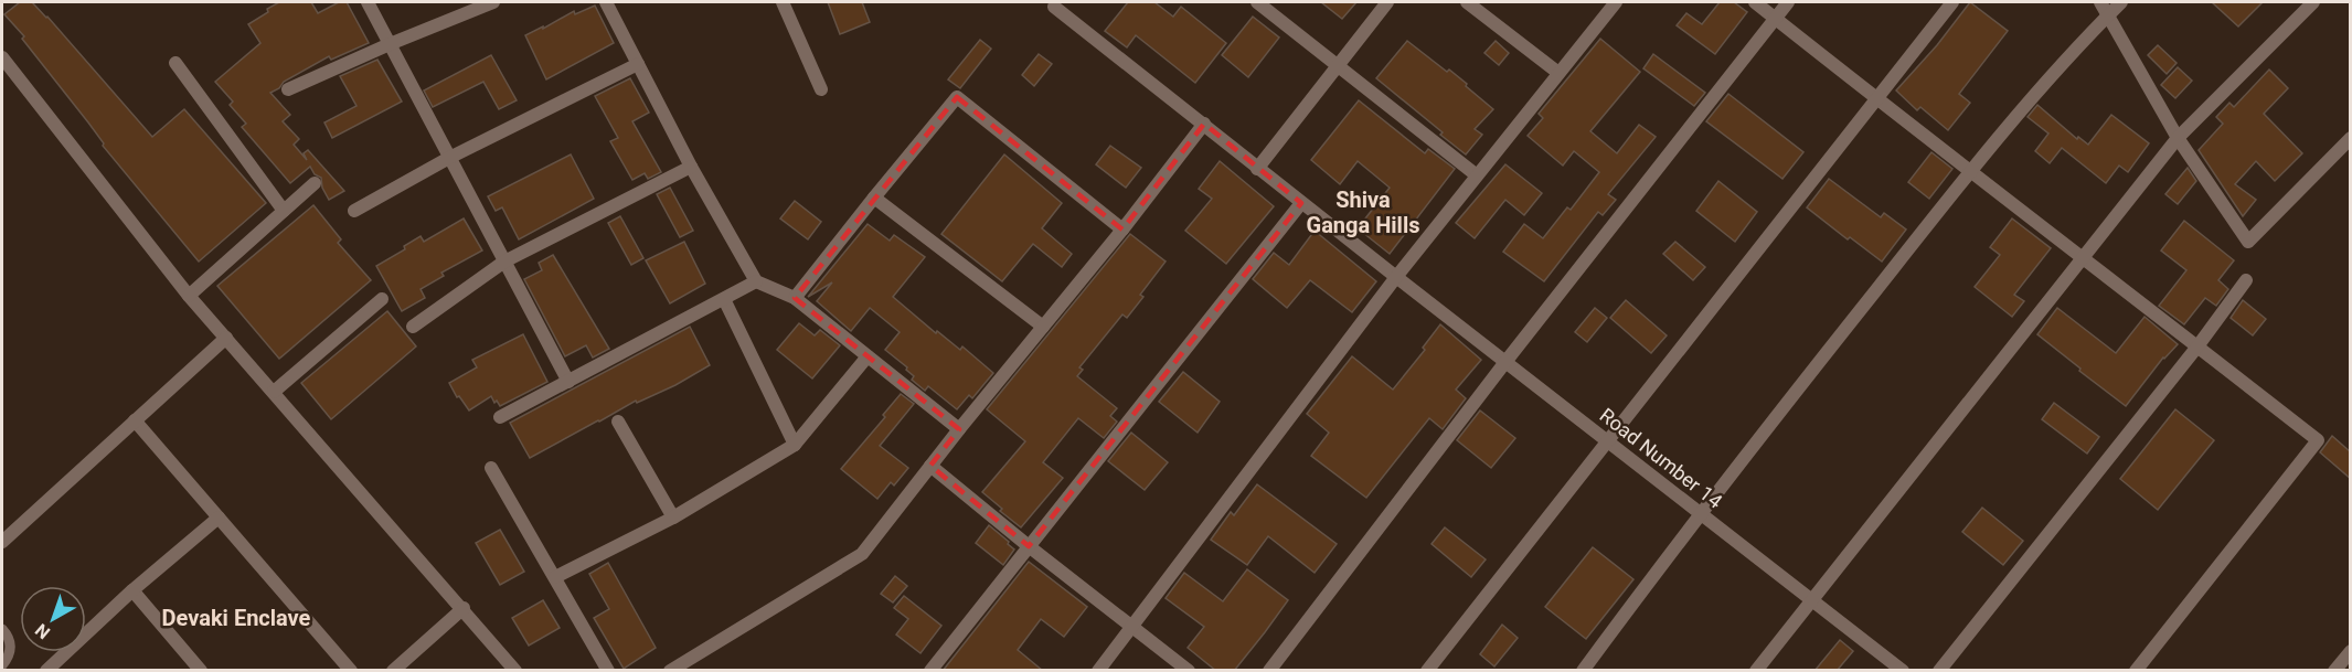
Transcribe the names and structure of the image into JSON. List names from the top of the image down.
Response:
{
  "streets": {
    "street": ["Road Number 14"]
  },
  "districts": ["Shiva Ganga Hills", "Devaki Enclave"],
  "north": "bottom left"
}
